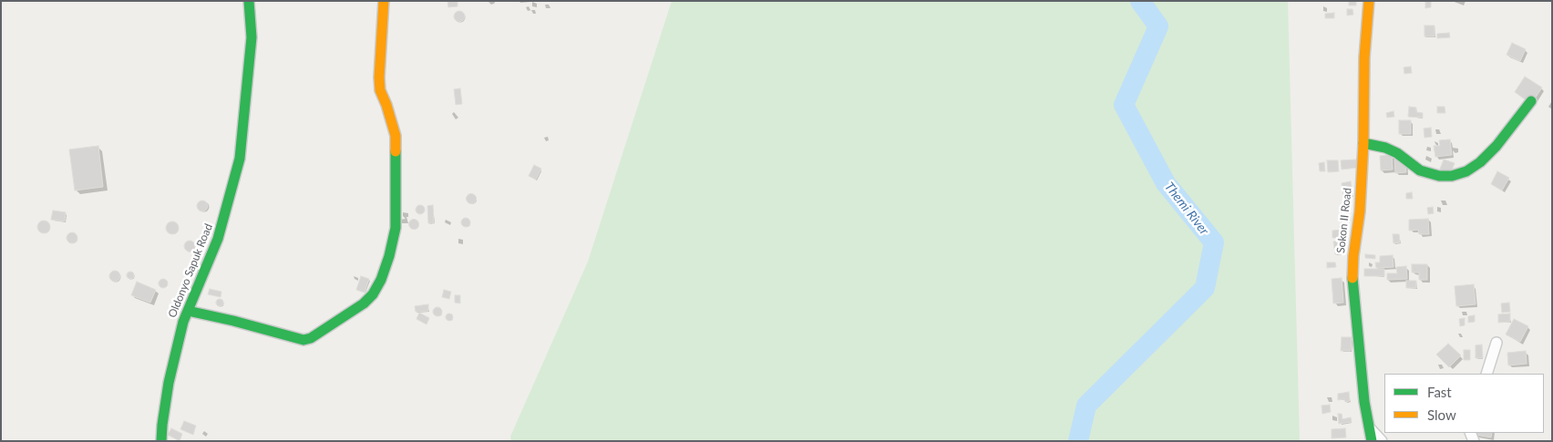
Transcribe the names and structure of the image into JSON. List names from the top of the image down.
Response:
{
  "streets": {
    "street": ["Sokon II Road", "Oldonyo Sapuk Road"]
  },
  "water": ["Themi River"],
  "legend": ["Fast", "Slow"]
}
